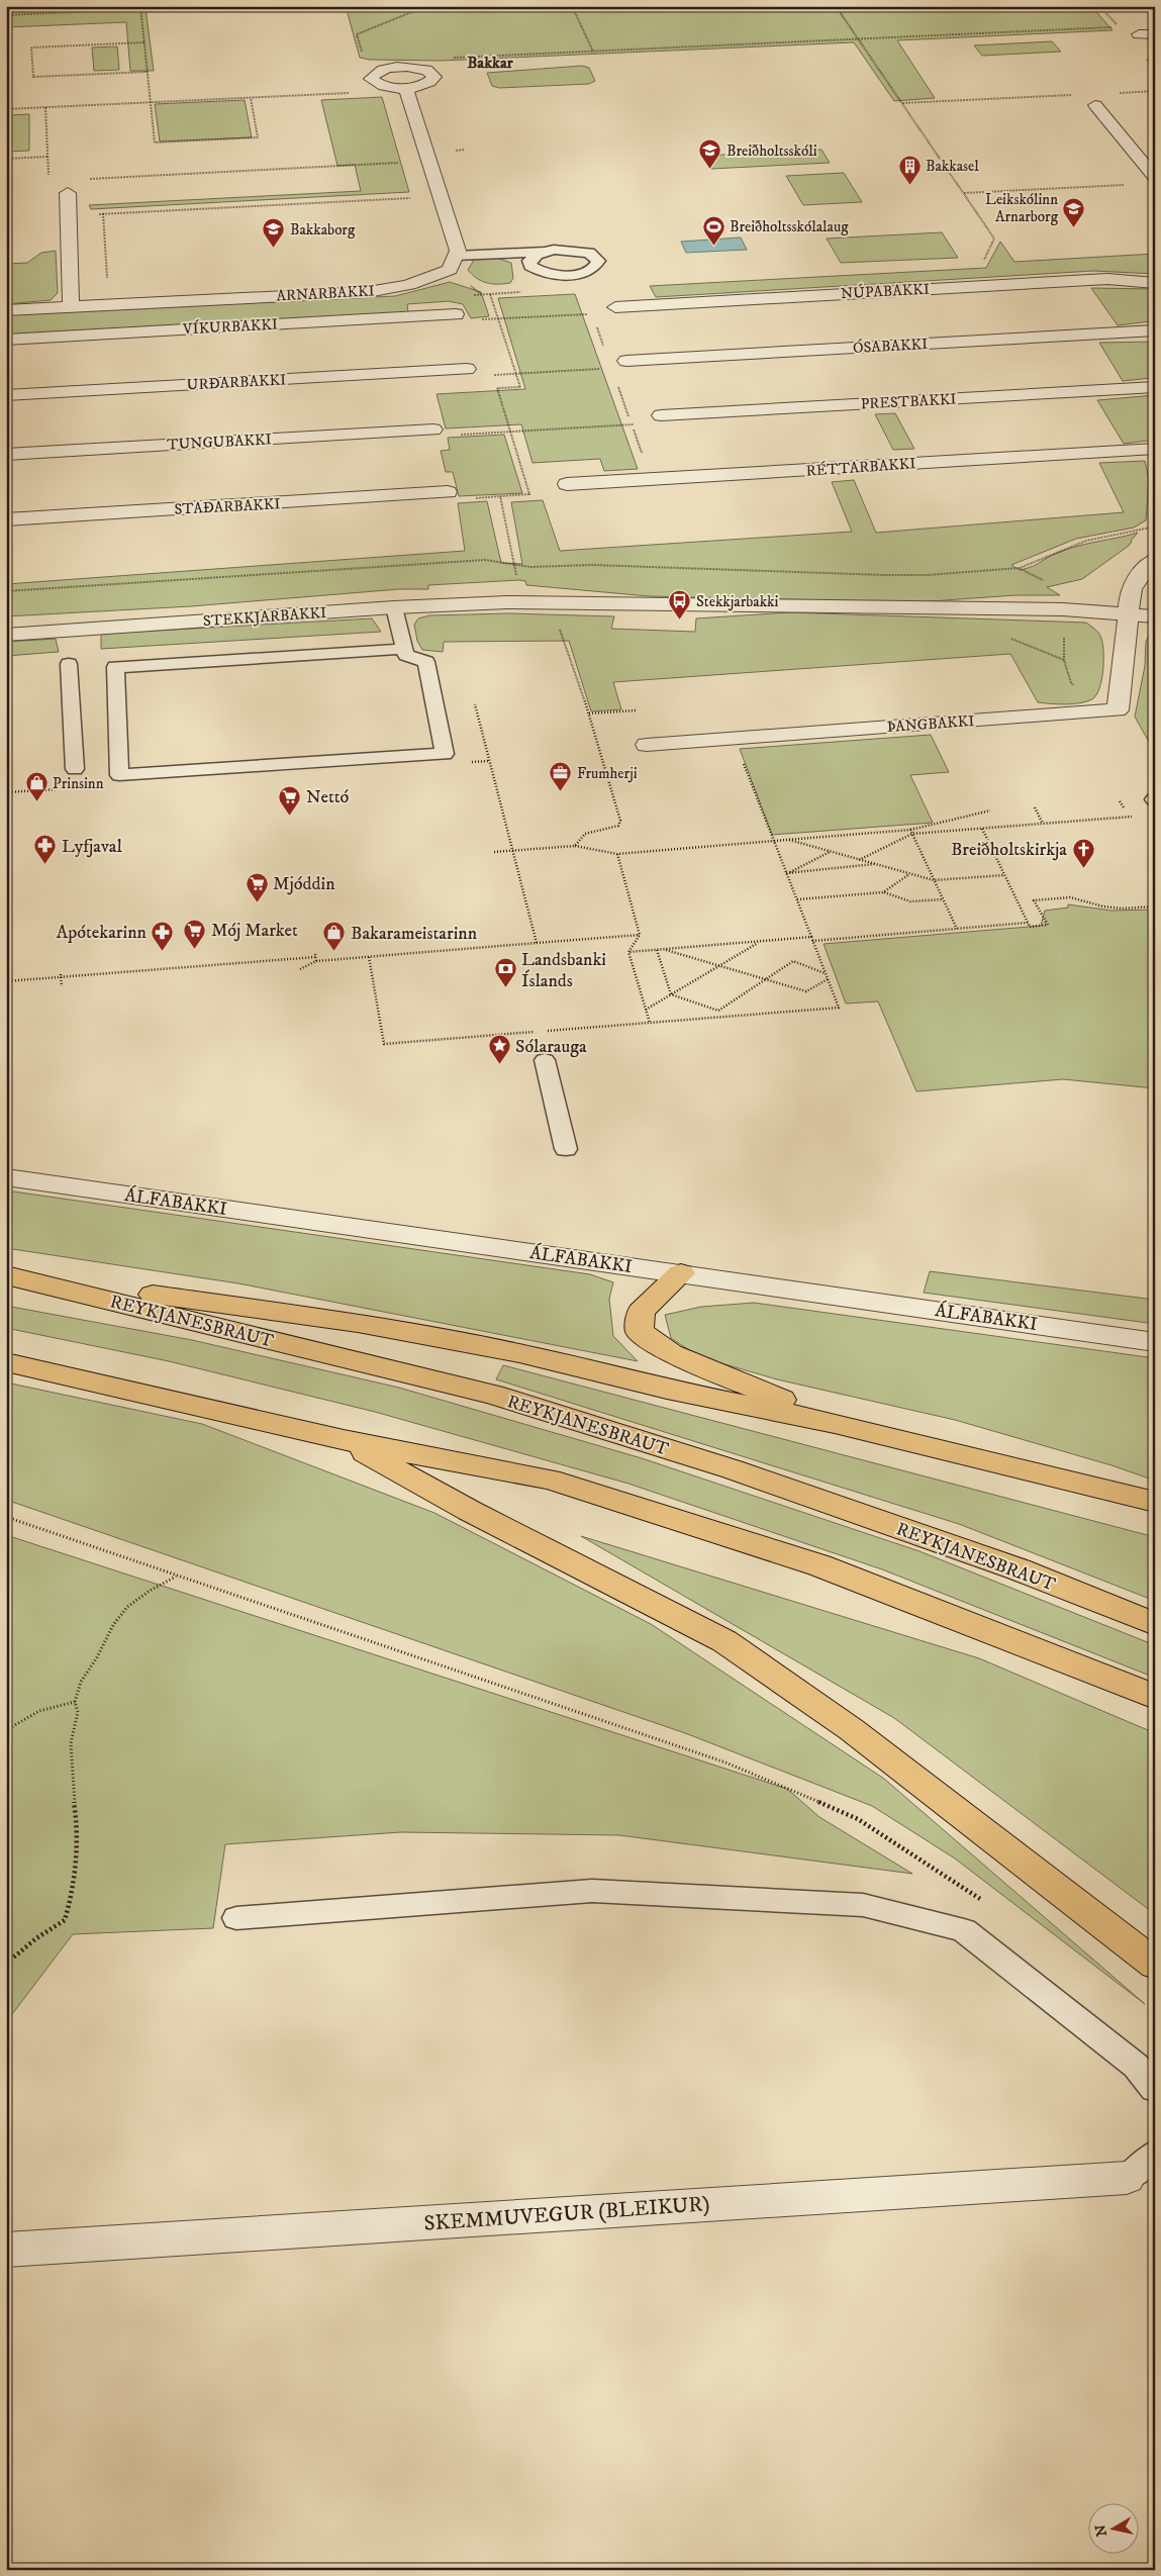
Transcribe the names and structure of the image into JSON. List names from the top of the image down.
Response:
{
  "streets": {
    "highway": ["REYKJANESBRAUT"],
    "street": [
      "NÚPABAKKI",
      "ARNARBAKKI",
      "VÍKURBAKKI",
      "ÓSABAKKI",
      "URÐARBAKKI",
      "PRESTBAKKI",
      "TUNGUBAKKI",
      "RÉTTARBAKKI",
      "STAÐARBAKKI",
      "STEKKJARBAKKI",
      "ÞANGBAKKI",
      "ÁLFABAKKI",
      "SKEMMUVEGUR (BLEIKUR)"
    ]
  },
  "crossings": [
    ["STEKKJARBAKKI", "ÞANGBAKKI"]
  ],
  "districts": ["Bakkar"],
  "places": {
    "school or university": ["Breiðholtsskóli", "Leikskólinn Arnarborg", "Bakkaborg"],
    "building": ["Bakkasel"],
    "sports": ["Breiðholtsskólalaug"],
    "bus stop": ["Stekkjarbakki"],
    "office": ["Frumherji"],
    "shop": ["Prinsinn", "Bakarameistarinn"],
    "supermarket": ["Nettó", "Mjóddin", "Mój Market"],
    "pharmacy": ["Lyfjaval", "Apótekarinn"],
    "church": ["Breiðholtskirkja"],
    "bank": ["Landsbanki Íslands"],
    "place": ["Sólarauga"]
  },
  "north": "left"
}
